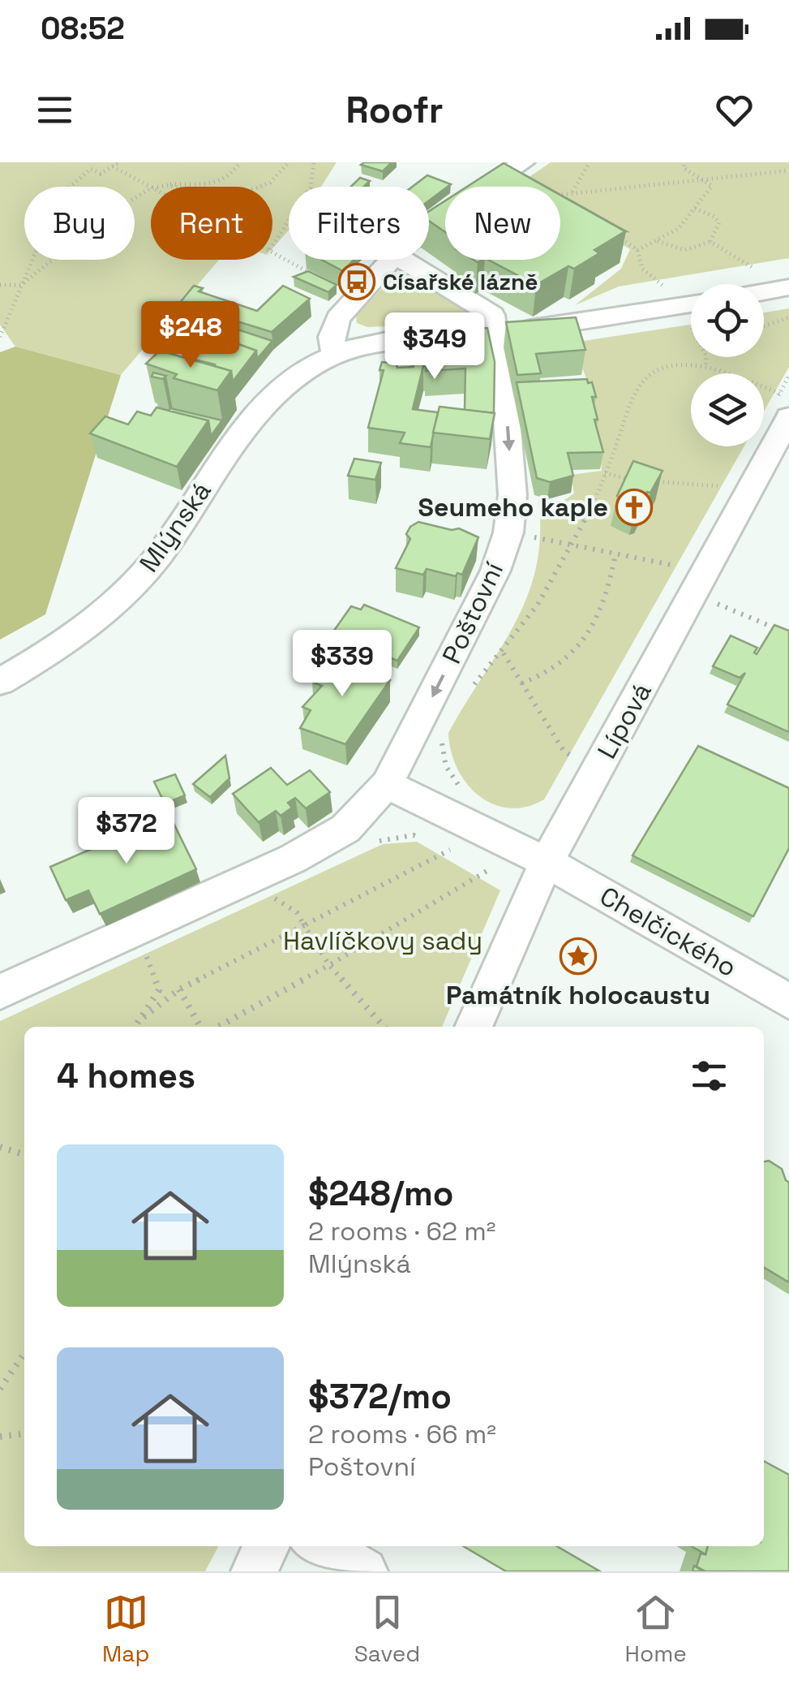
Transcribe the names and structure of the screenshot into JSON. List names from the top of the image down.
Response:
{
  "streets": {
    "street": [
      "Mlýnská",
      "Poštovní",
      "Lípová",
      "Chelčického"
    ]
  },
  "crossings": [
    ["Mlýnská", "Poštovní"],
    ["Lípová", "Chelčického"]
  ],
  "one_way": ["Poštovní"],
  "parks": ["Havlíčkovy sady"],
  "places": {
    "bus stop": ["Císařské lázně"],
    "church": ["Seumeho kaple"],
    "place": ["Památník holocaustu"]
  },
  "page": {
    "status": "08:52",
    "header": "Roofr",
    "chip": [
      "Buy",
      "Rent",
      "Filters",
      "New"
    ],
    "price": [
      "$248",
      "$349",
      "$339",
      "$372"
    ],
    "heading": "4 homes",
    "list": [
      {
        "name": "$248/mo",
        "note": "2 rooms · 62 m² · Mlýnská"
      },
      {
        "name": "$372/mo",
        "note": "2 rooms · 66 m² · Poštovní"
      }
    ],
    "tabs": ["Map", "Saved", "Home"]
  }
}
